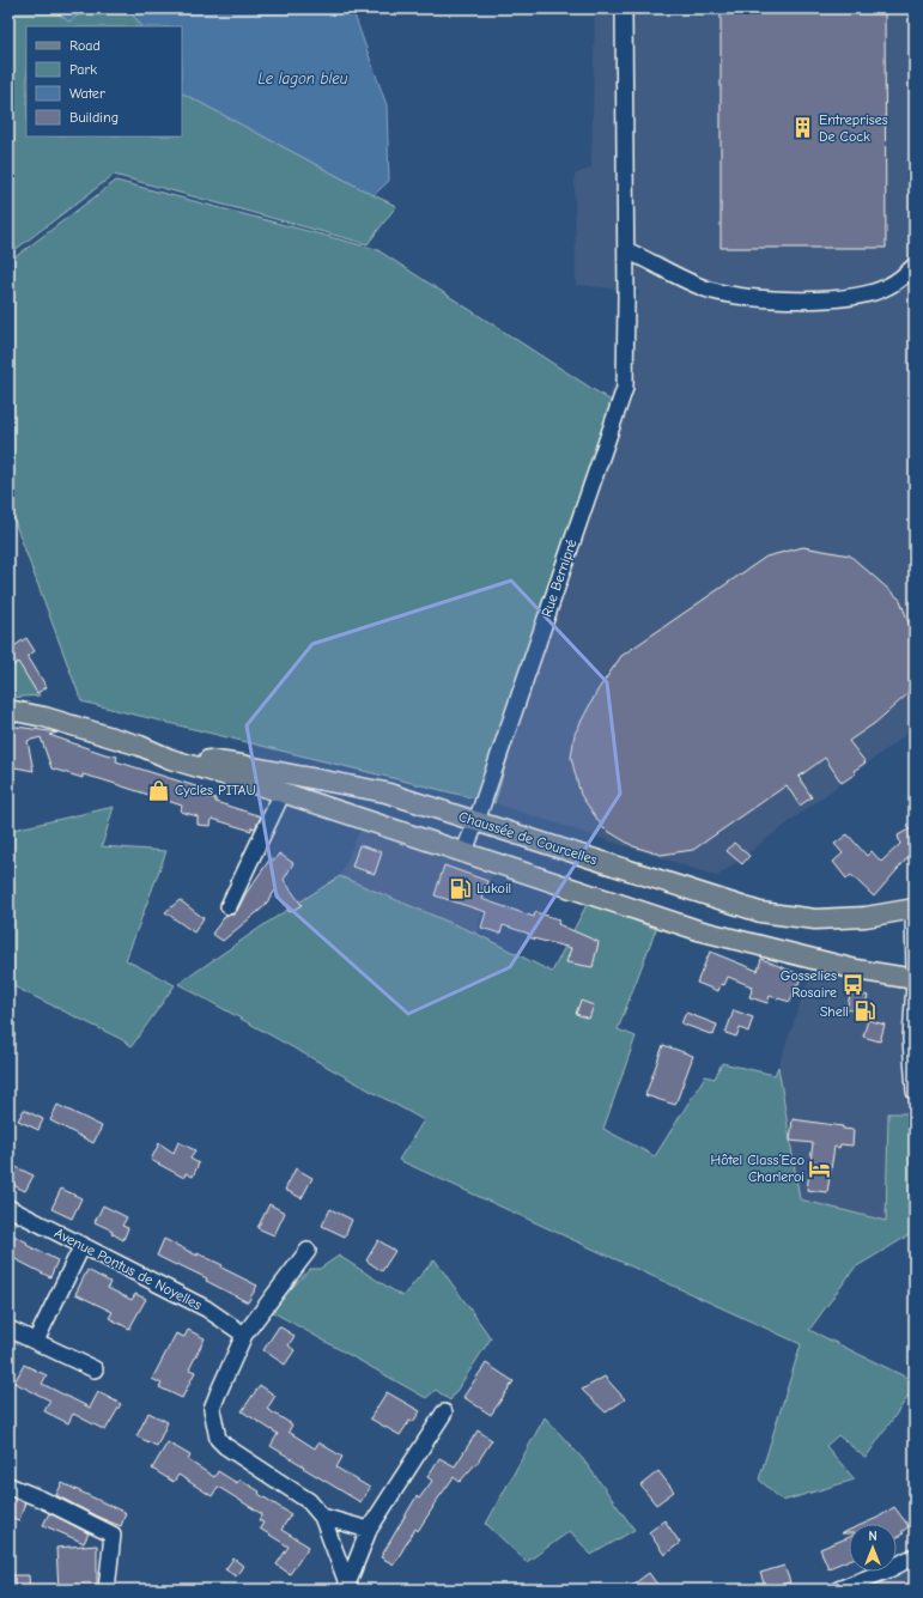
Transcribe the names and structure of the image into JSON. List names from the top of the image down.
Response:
{
  "streets": {
    "main road": ["Chaussée de Courcelles"],
    "street": ["Rue Bernipré", "Avenue Pontus de Noyelles"]
  },
  "crossings": [
    ["Rue Bernipré", "Chaussée de Courcelles"]
  ],
  "water": ["Le lagon bleu"],
  "places": {
    "building": ["Entreprises De Cock"],
    "shop": ["Cycles PITAU"],
    "fuel station": ["Lukoil", "Shell"],
    "bus stop": ["Gosselies Rosaire"],
    "hotel": ["Hôtel Class‘Eco Charleroi"]
  },
  "legend": [
    "Road",
    "Park",
    "Water",
    "Building"
  ],
  "north": "top"
}
